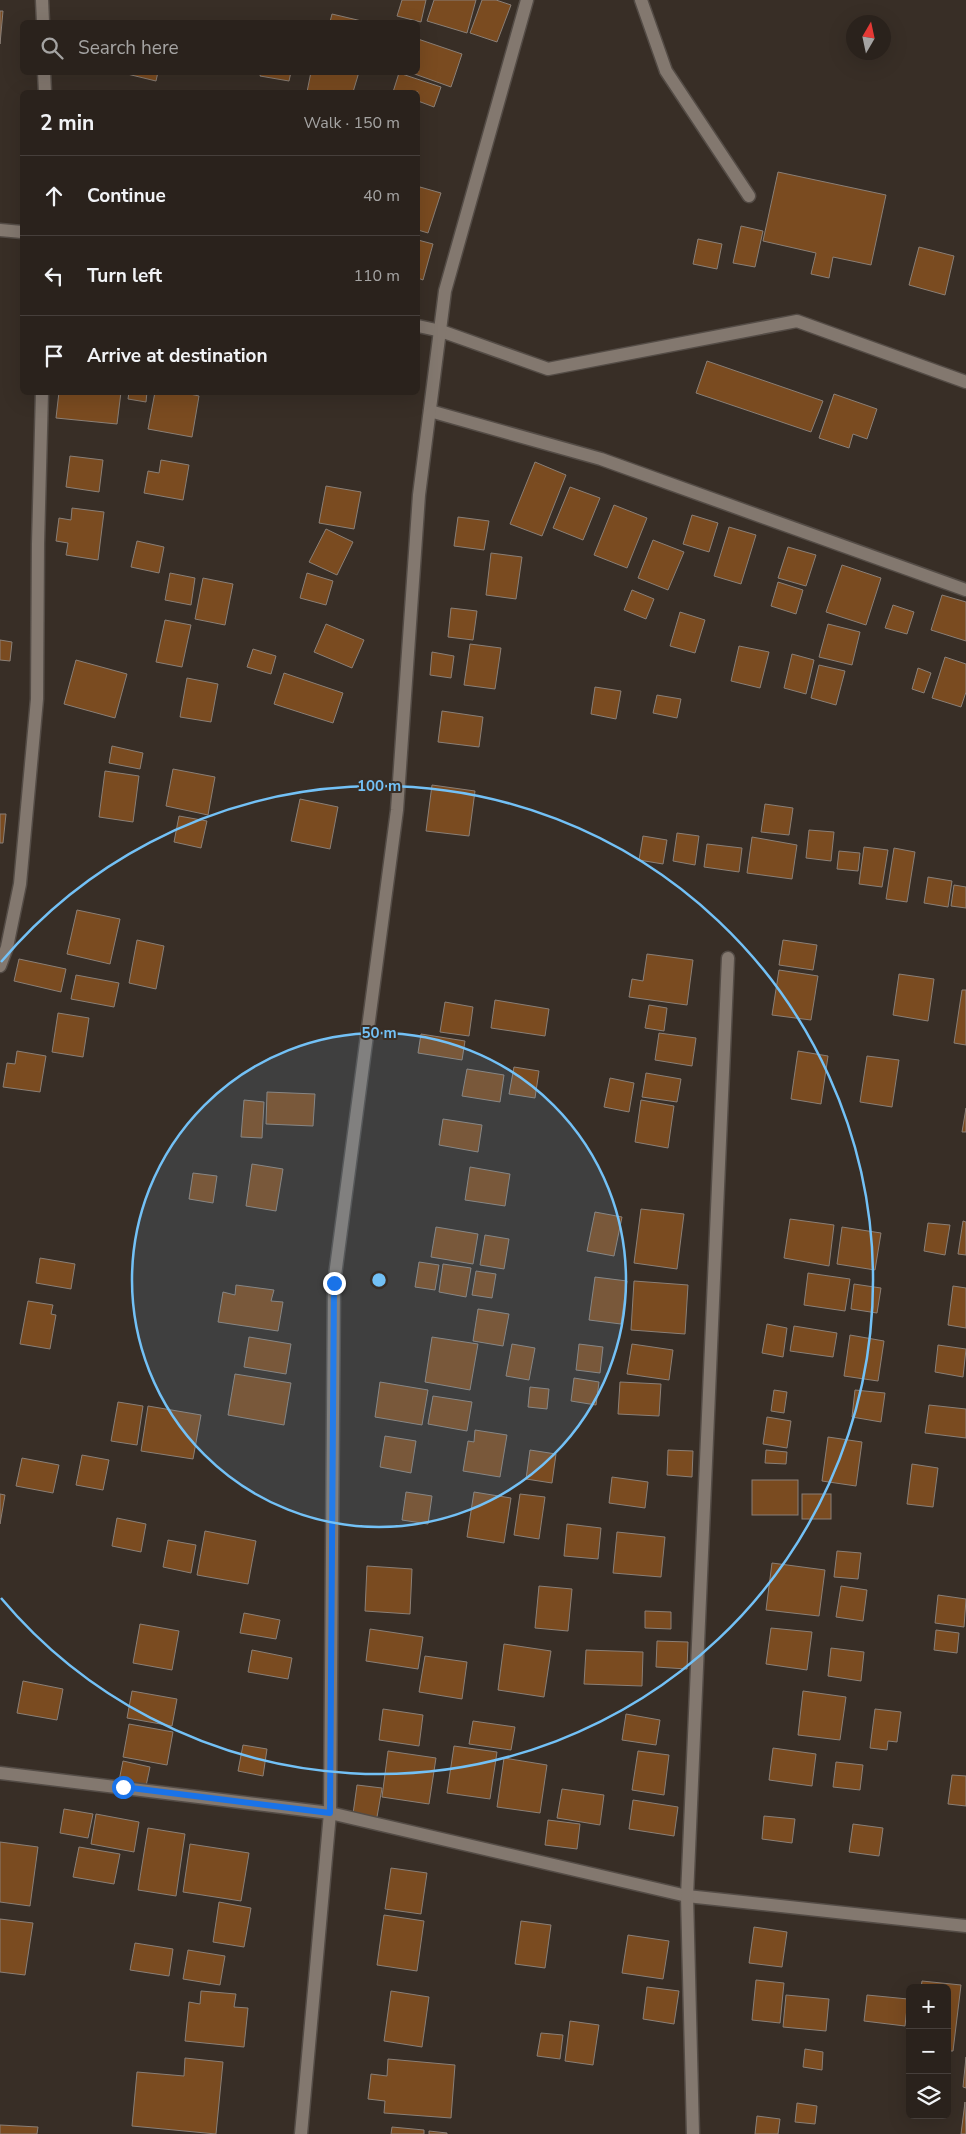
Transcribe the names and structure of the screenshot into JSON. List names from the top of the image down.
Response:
{
  "north": "top",
  "page": {
    "search": "Search here",
    "heading": ["2 min", "Walk · 150 m"],
    "list": [
      ["Continue", "40 m"],
      ["Turn left", "110 m"],
      "Arrive at destination"
    ],
    "map_buttons": ["+", "−"]
  },
  "rings": ["100 m", "50 m"]
}
